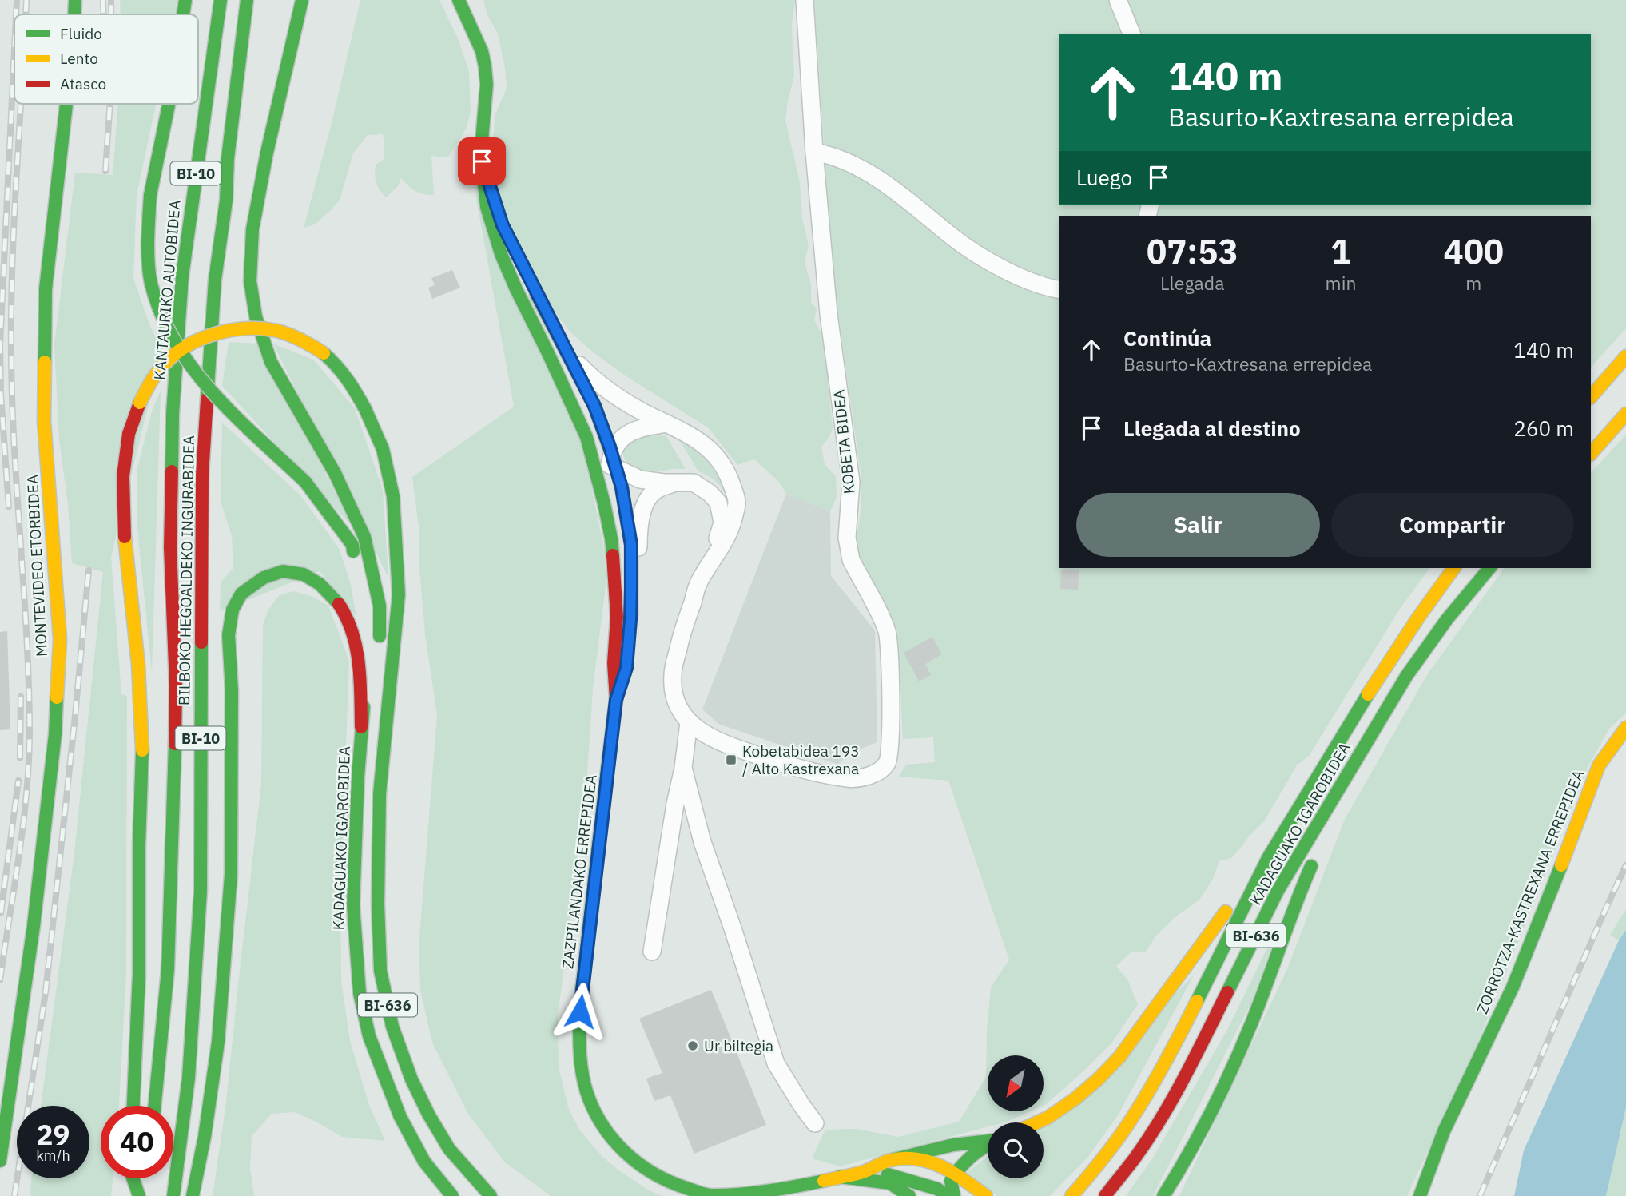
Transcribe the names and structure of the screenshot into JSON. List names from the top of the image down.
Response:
{
  "streets": {
    "main road": [
      "BI-10",
      "KANTAURIKO AUTOBIDEA",
      "MONTEVIDEO ETORBIDEA",
      "BILBOKO HEGOALDEKO INGURABIDEA",
      "KADAGUAKO IGAROBIDEA",
      "ZAZPILANDAKO ERREPIDEA",
      "ZORROTZA-KASTREXANA ERREPIDEA",
      "BI-636"
    ],
    "street": ["KOBETA BIDEA"]
  },
  "crossings": [
    ["BI-10", "KANTAURIKO AUTOBIDEA"],
    ["BI-10", "BILBOKO HEGOALDEKO INGURABIDEA"],
    ["KANTAURIKO AUTOBIDEA", "BILBOKO HEGOALDEKO INGURABIDEA"],
    ["KADAGUAKO IGAROBIDEA", "BI-636"]
  ],
  "places": {
    "transit": ["Kobetabidea 193 / Alto Kastrexana"],
    "other": ["Ur biltegia"]
  },
  "legend": ["Fluido", "Lento", "Atasco"],
  "north": "bottom left",
  "page": {
    "turn": ["140 m", "Basurto-Kaxtresana errepidea"],
    "then": "Luego",
    "eta": [
      "07:53",
      "Llegada",
      "1",
      "min",
      "400",
      "m"
    ],
    "list": [
      {
        "name": "Continúa",
        "note": "Basurto-Kaxtresana errepidea",
        "value": "140 m"
      },
      {
        "name": "Llegada al destino",
        "value": "260 m"
      }
    ],
    "buttons": ["Salir", "Compartir"],
    "speed": "29 km/h",
    "limit": "40"
  }
}
